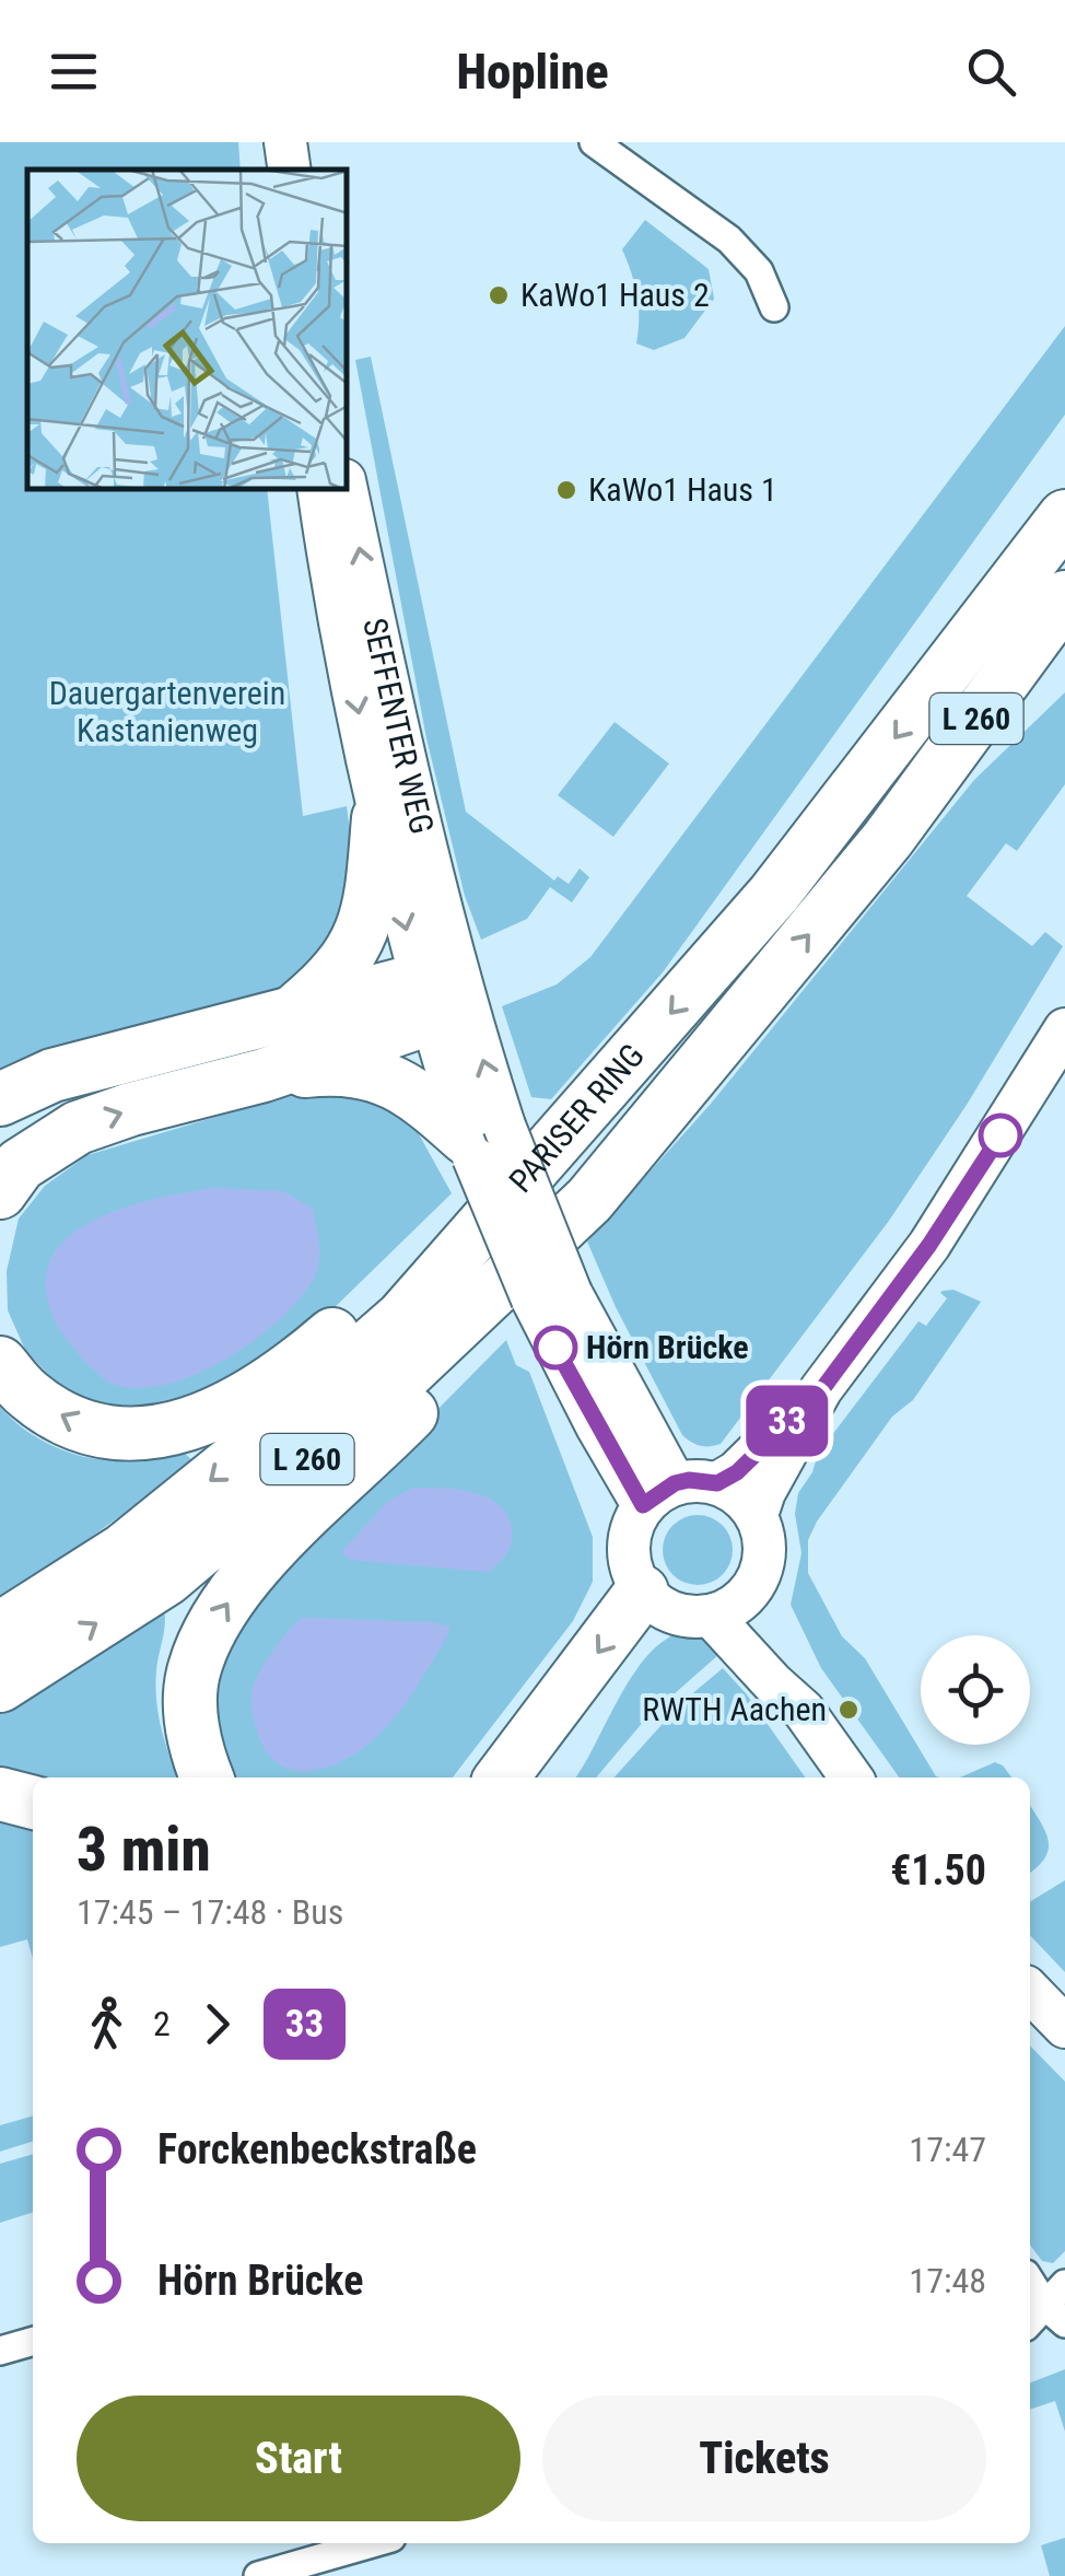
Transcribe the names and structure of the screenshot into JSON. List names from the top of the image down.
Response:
{
  "streets": {
    "highway": ["L 260", "PARISER RING"],
    "street": ["SEFFENTER WEG"]
  },
  "parks": ["Dauergartenverein Kastanienweg"],
  "places": [
    "KaWo1 Haus 2",
    "KaWo1 Haus 1",
    "Hörn Brücke",
    "RWTH Aachen"
  ],
  "lines": ["bus line 33"],
  "page": {
    "header": "Hopline",
    "on_map": "33",
    "heading": ["3 min", "17:45 – 17:48 · Bus", "€1.50"],
    "legs": ["2", "33"],
    "list": [
      {
        "name": "Forckenbeckstraße",
        "value": "17:47"
      },
      {
        "name": "Hörn Brücke",
        "value": "17:48"
      }
    ],
    "buttons": ["Start", "Tickets"]
  }
}
